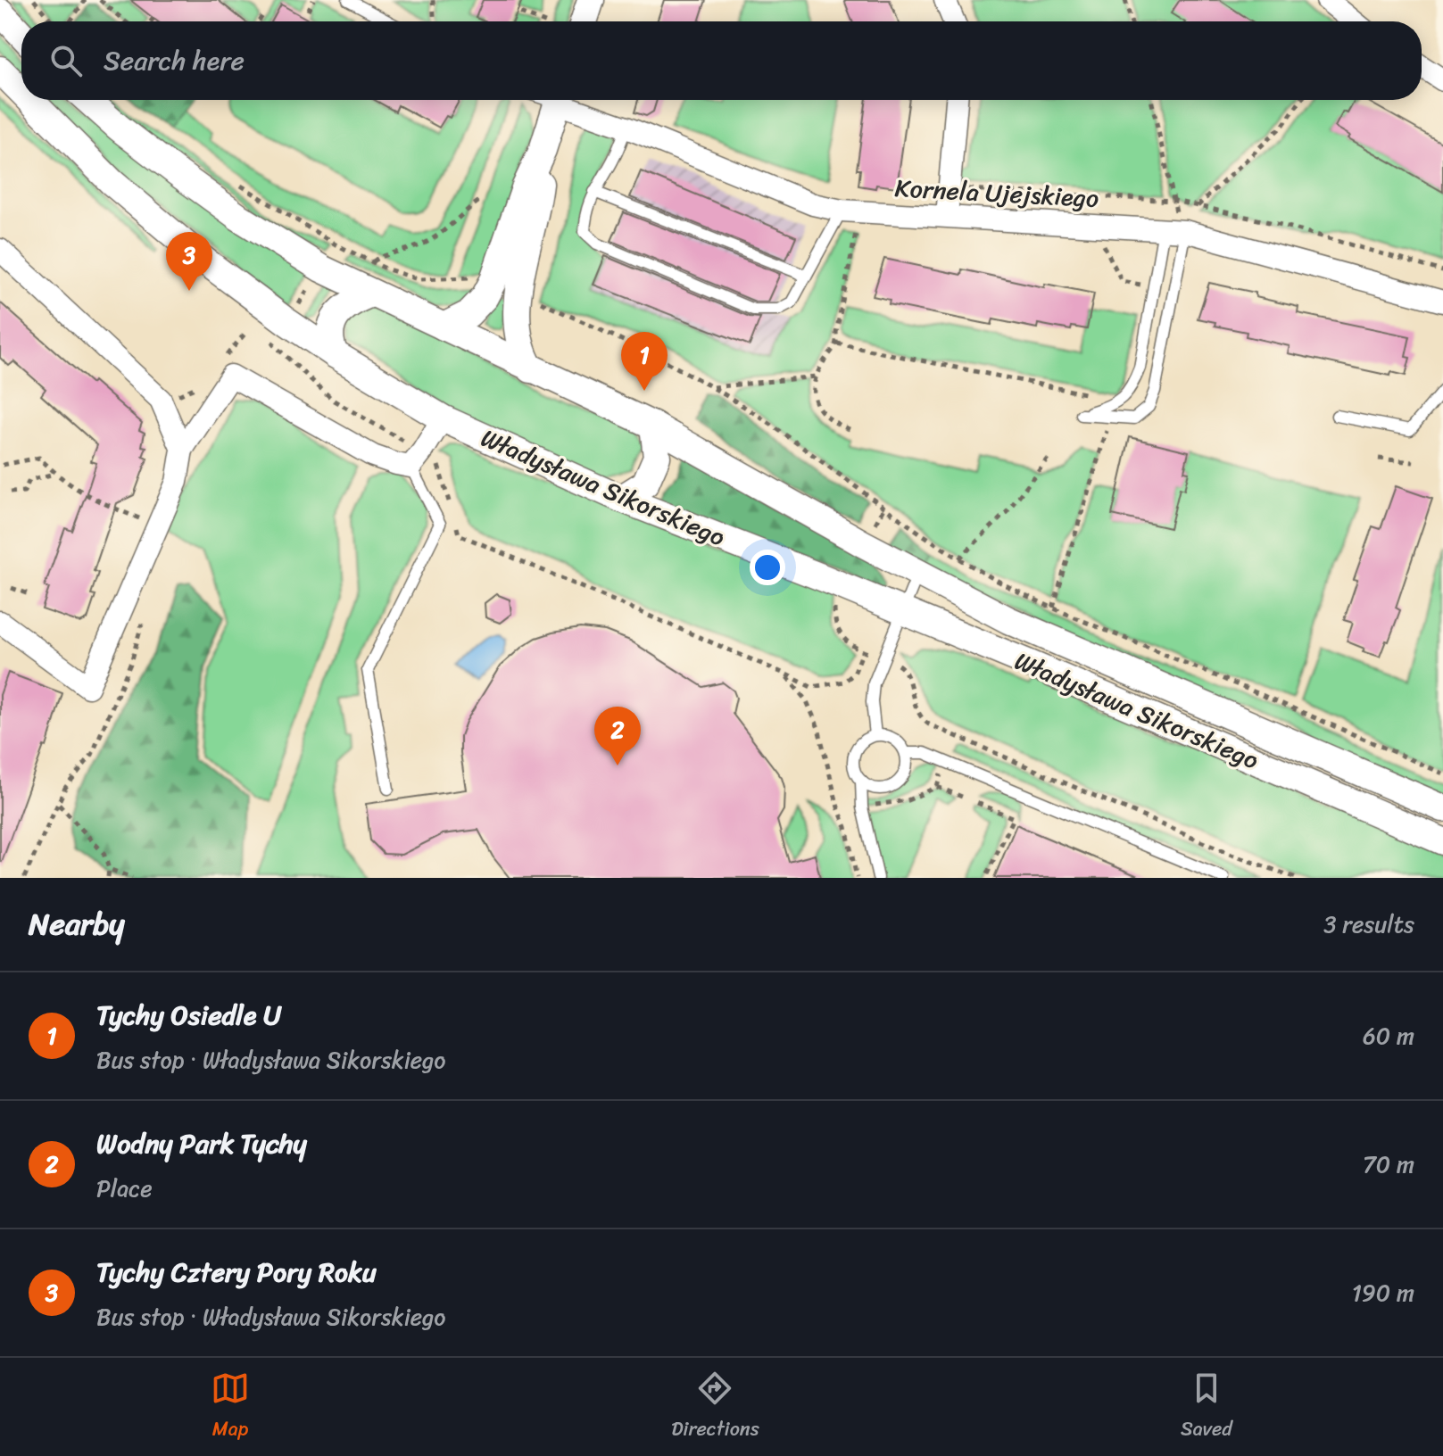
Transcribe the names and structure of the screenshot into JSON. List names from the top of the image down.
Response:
{
  "streets": {
    "street": ["Kornela Ujejskiego", "Władysława Sikorskiego"]
  },
  "page": {
    "search": "Search here",
    "pins": ["3", "1", "2"],
    "heading": ["Nearby", "3 results"],
    "list": [
      {
        "mark": "1",
        "name": "Tychy Osiedle U",
        "note": "Bus stop · Władysława Sikorskiego",
        "value": "60 m"
      },
      {
        "mark": "2",
        "name": "Wodny Park Tychy",
        "note": "Place",
        "value": "70 m"
      },
      {
        "mark": "3",
        "name": "Tychy Cztery Pory Roku",
        "note": "Bus stop · Władysława Sikorskiego",
        "value": "190 m"
      }
    ],
    "nav": ["Map", "Directions", "Saved"]
  }
}
